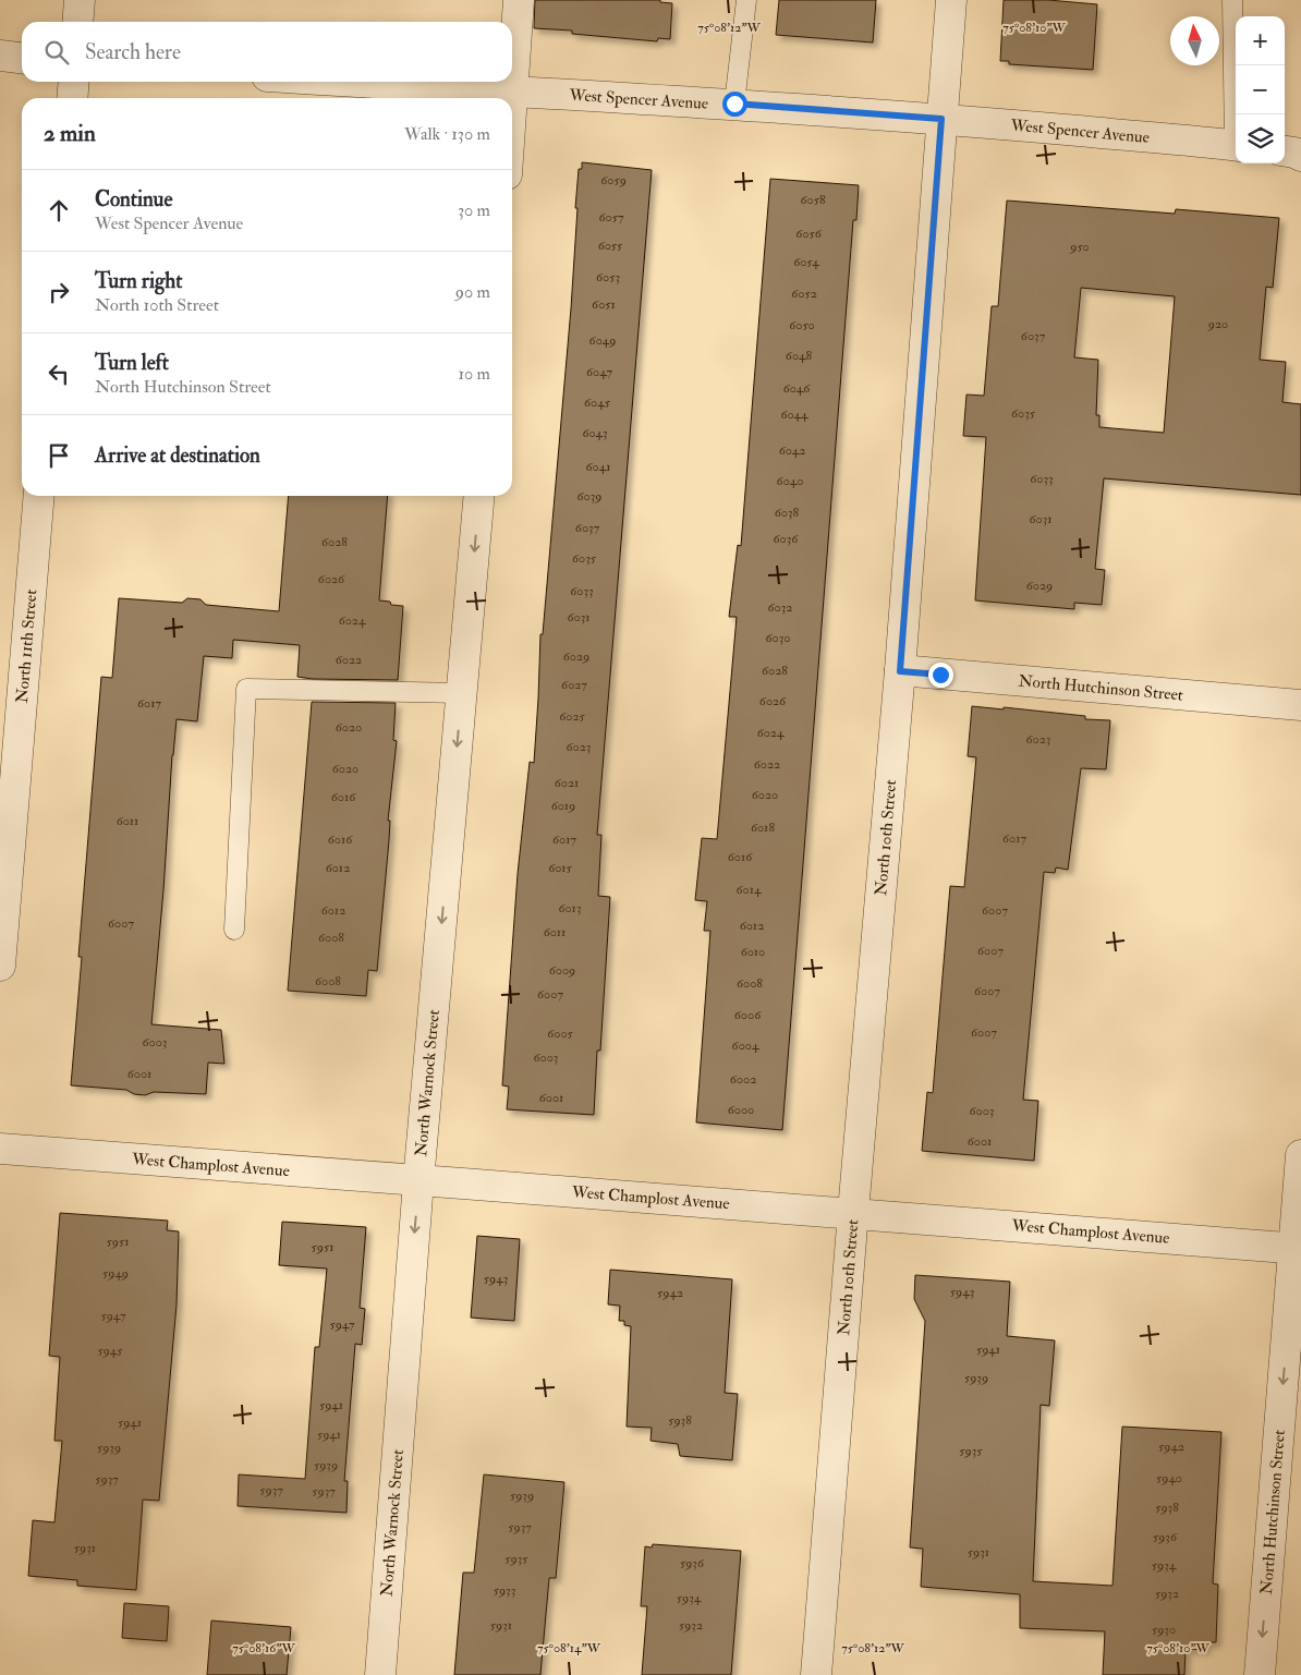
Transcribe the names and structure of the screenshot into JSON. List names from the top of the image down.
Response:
{
  "streets": {
    "street": [
      "West Spencer Avenue",
      "North 11th Street",
      "North Hutchinson Street",
      "North 10th Street",
      "North Warnock Street",
      "West Champlost Avenue"
    ]
  },
  "crossings": [
    ["West Spencer Avenue", "North 10th Street"],
    ["North Hutchinson Street", "North 10th Street"],
    ["North Hutchinson Street", "West Champlost Avenue"],
    ["North 10th Street", "West Champlost Avenue"],
    ["North Warnock Street", "West Champlost Avenue"]
  ],
  "one_way": ["North Hutchinson Street", "North Warnock Street"],
  "house_numbers": [
    "6059",
    "6058",
    "6057",
    "6056",
    "6055",
    "950",
    "6054",
    "6053",
    "6052",
    "6051",
    "920",
    "6050",
    "6037",
    "6049",
    "6048",
    "6047",
    "6046",
    "6045",
    "6035",
    "6044",
    "6043",
    "6042",
    "6041",
    "6033",
    "6040",
    "6039",
    "6038",
    "6031",
    "6037",
    "6036",
    "6028",
    "6035",
    "6026",
    "6029",
    "6033",
    "6032",
    "6031",
    "6024",
    "6030",
    "6029",
    "6022",
    "6028",
    "6027",
    "6026",
    "6017",
    "6025",
    "6020",
    "6024",
    "6023",
    "6023",
    "6022",
    "6020",
    "6021",
    "6020",
    "6016",
    "6019",
    "6011",
    "6018",
    "6017",
    "6016",
    "6017",
    "6016",
    "6012",
    "6015",
    "6014",
    "6013",
    "6012",
    "6007",
    "6007",
    "6012",
    "6011",
    "6008",
    "6007",
    "6010",
    "6009",
    "6008",
    "6008",
    "6007",
    "6007",
    "6006",
    "6007",
    "6005",
    "6003",
    "6004",
    "6003",
    "6001",
    "6002",
    "6001",
    "6000",
    "6003",
    "6001",
    "5951",
    "5951",
    "5949",
    "5943",
    "5943",
    "5942",
    "5947",
    "5947",
    "5941",
    "5945",
    "5939",
    "5941",
    "5938",
    "5941",
    "5941",
    "5942",
    "5939",
    "5935",
    "5939",
    "5940",
    "5937",
    "5937",
    "5937",
    "5939",
    "5938",
    "5937",
    "5936",
    "5931",
    "5931",
    "5935",
    "5936",
    "5934",
    "5933",
    "5932",
    "5934",
    "5931",
    "5932",
    "5930"
  ],
  "north": "top",
  "page": {
    "map_buttons": ["+", "−"],
    "search": "Search here",
    "heading": ["2 min", "Walk · 130 m"],
    "list": [
      ["Continue", "West Spencer Avenue", "30 m"],
      ["Turn right", "North 10th Street", "90 m"],
      ["Turn left", "North Hutchinson Street", "10 m"],
      "Arrive at destination"
    ]
  },
  "coordinates": [
    "75°08'12\"W",
    "75°08'10\"W",
    "75°08'16\"W",
    "75°08'14\"W"
  ]
}
